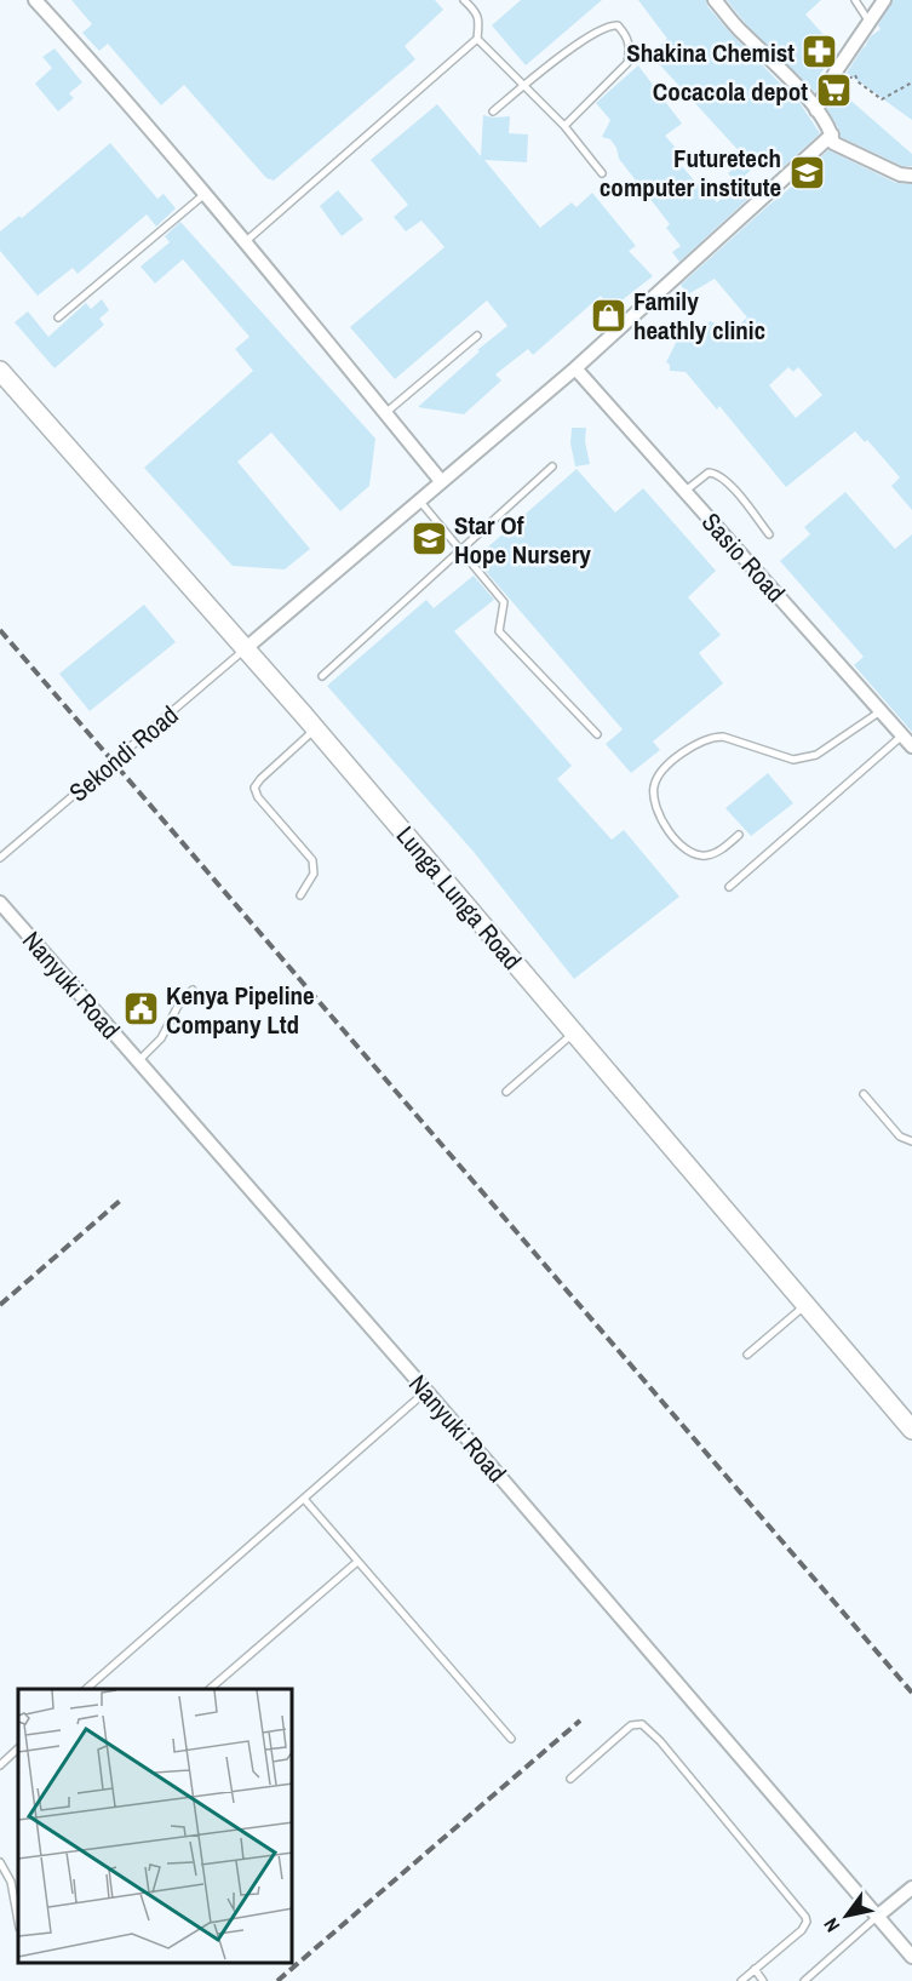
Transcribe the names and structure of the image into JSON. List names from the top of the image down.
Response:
{
  "streets": {
    "main road": ["Lunga Lunga Road"],
    "street": ["Sasio Road", "Nanyuki Road"],
    "lane": ["Sekondi Road"]
  },
  "crossings": [
    ["Sekondi Road", "Lunga Lunga Road"]
  ],
  "places": {
    "pharmacy": ["Shakina Chemist"],
    "supermarket": ["Cocacola depot"],
    "school or university": ["Futuretech computer institute", "Star Of Hope Nursery"],
    "shop": ["Family heathly clinic"],
    "public building": ["Kenya Pipeline Company Ltd"]
  },
  "north": "bottom left"
}
